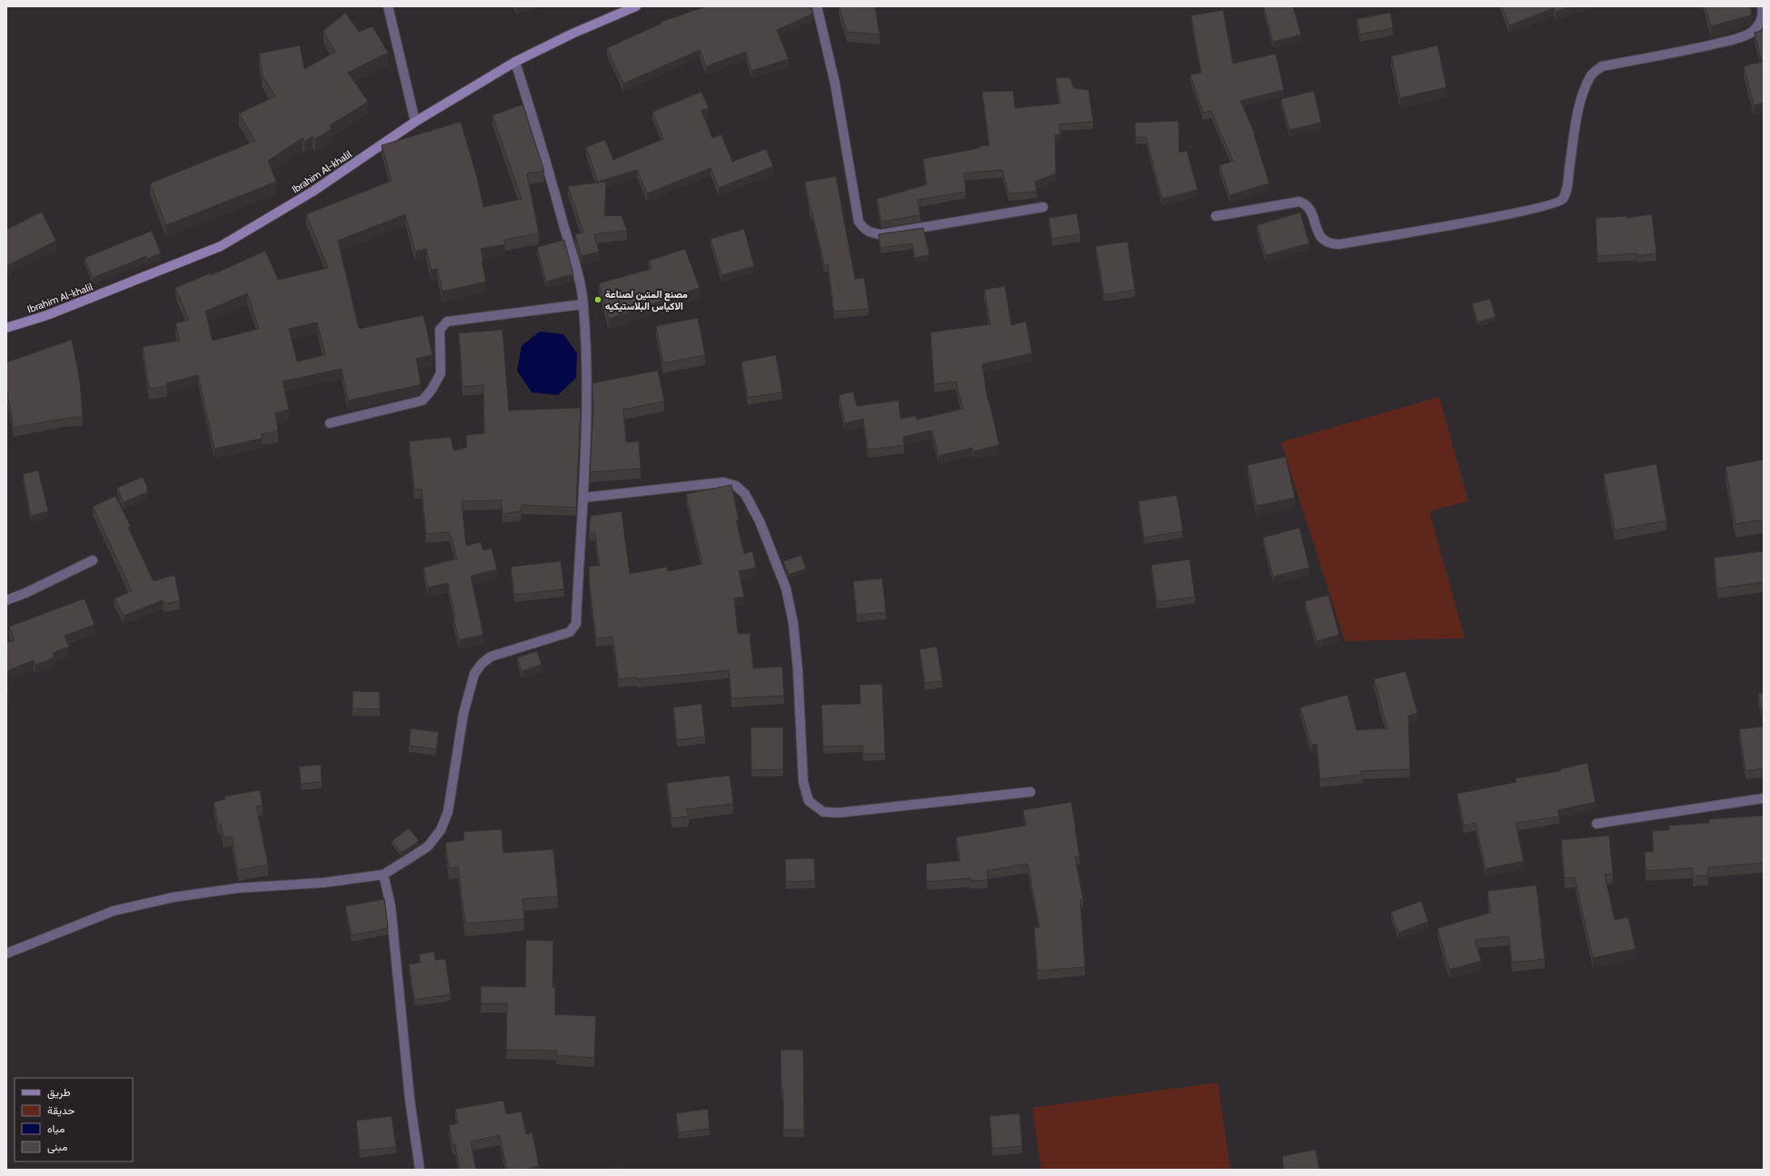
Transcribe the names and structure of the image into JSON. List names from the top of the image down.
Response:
{
  "streets": {
    "street": ["Ibrahim Al-khalil"]
  },
  "places": ["مصنع المتين لصناعة الاكياس البلاستيكيه"],
  "legend": [
    "طريق",
    "حديقة",
    "مياه",
    "مبنى"
  ]
}
